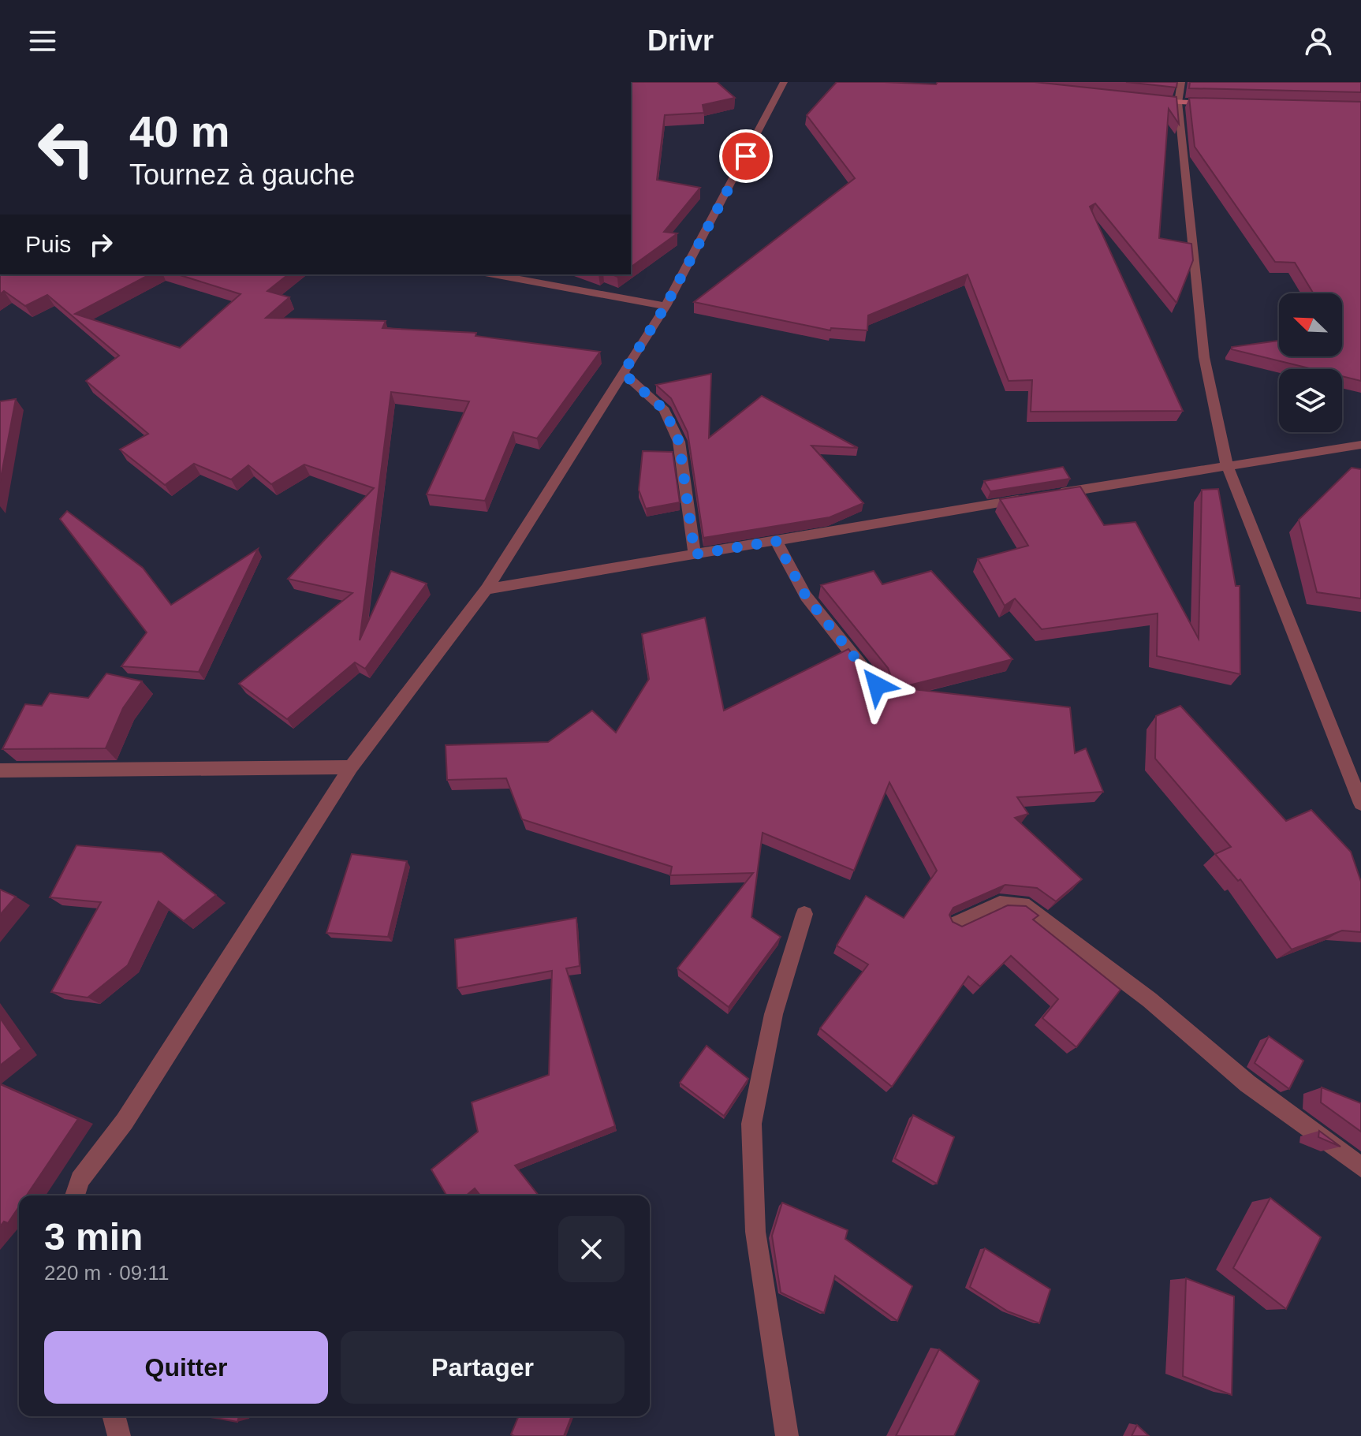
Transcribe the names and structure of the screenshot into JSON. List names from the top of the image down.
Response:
{
  "north": "top left",
  "page": {
    "header": "Drivr",
    "turn": ["40 m", "Tournez à gauche"],
    "then": "Puis",
    "heading": ["3 min", "220 m · 09:11"],
    "buttons": ["Quitter", "Partager"]
  }
}
